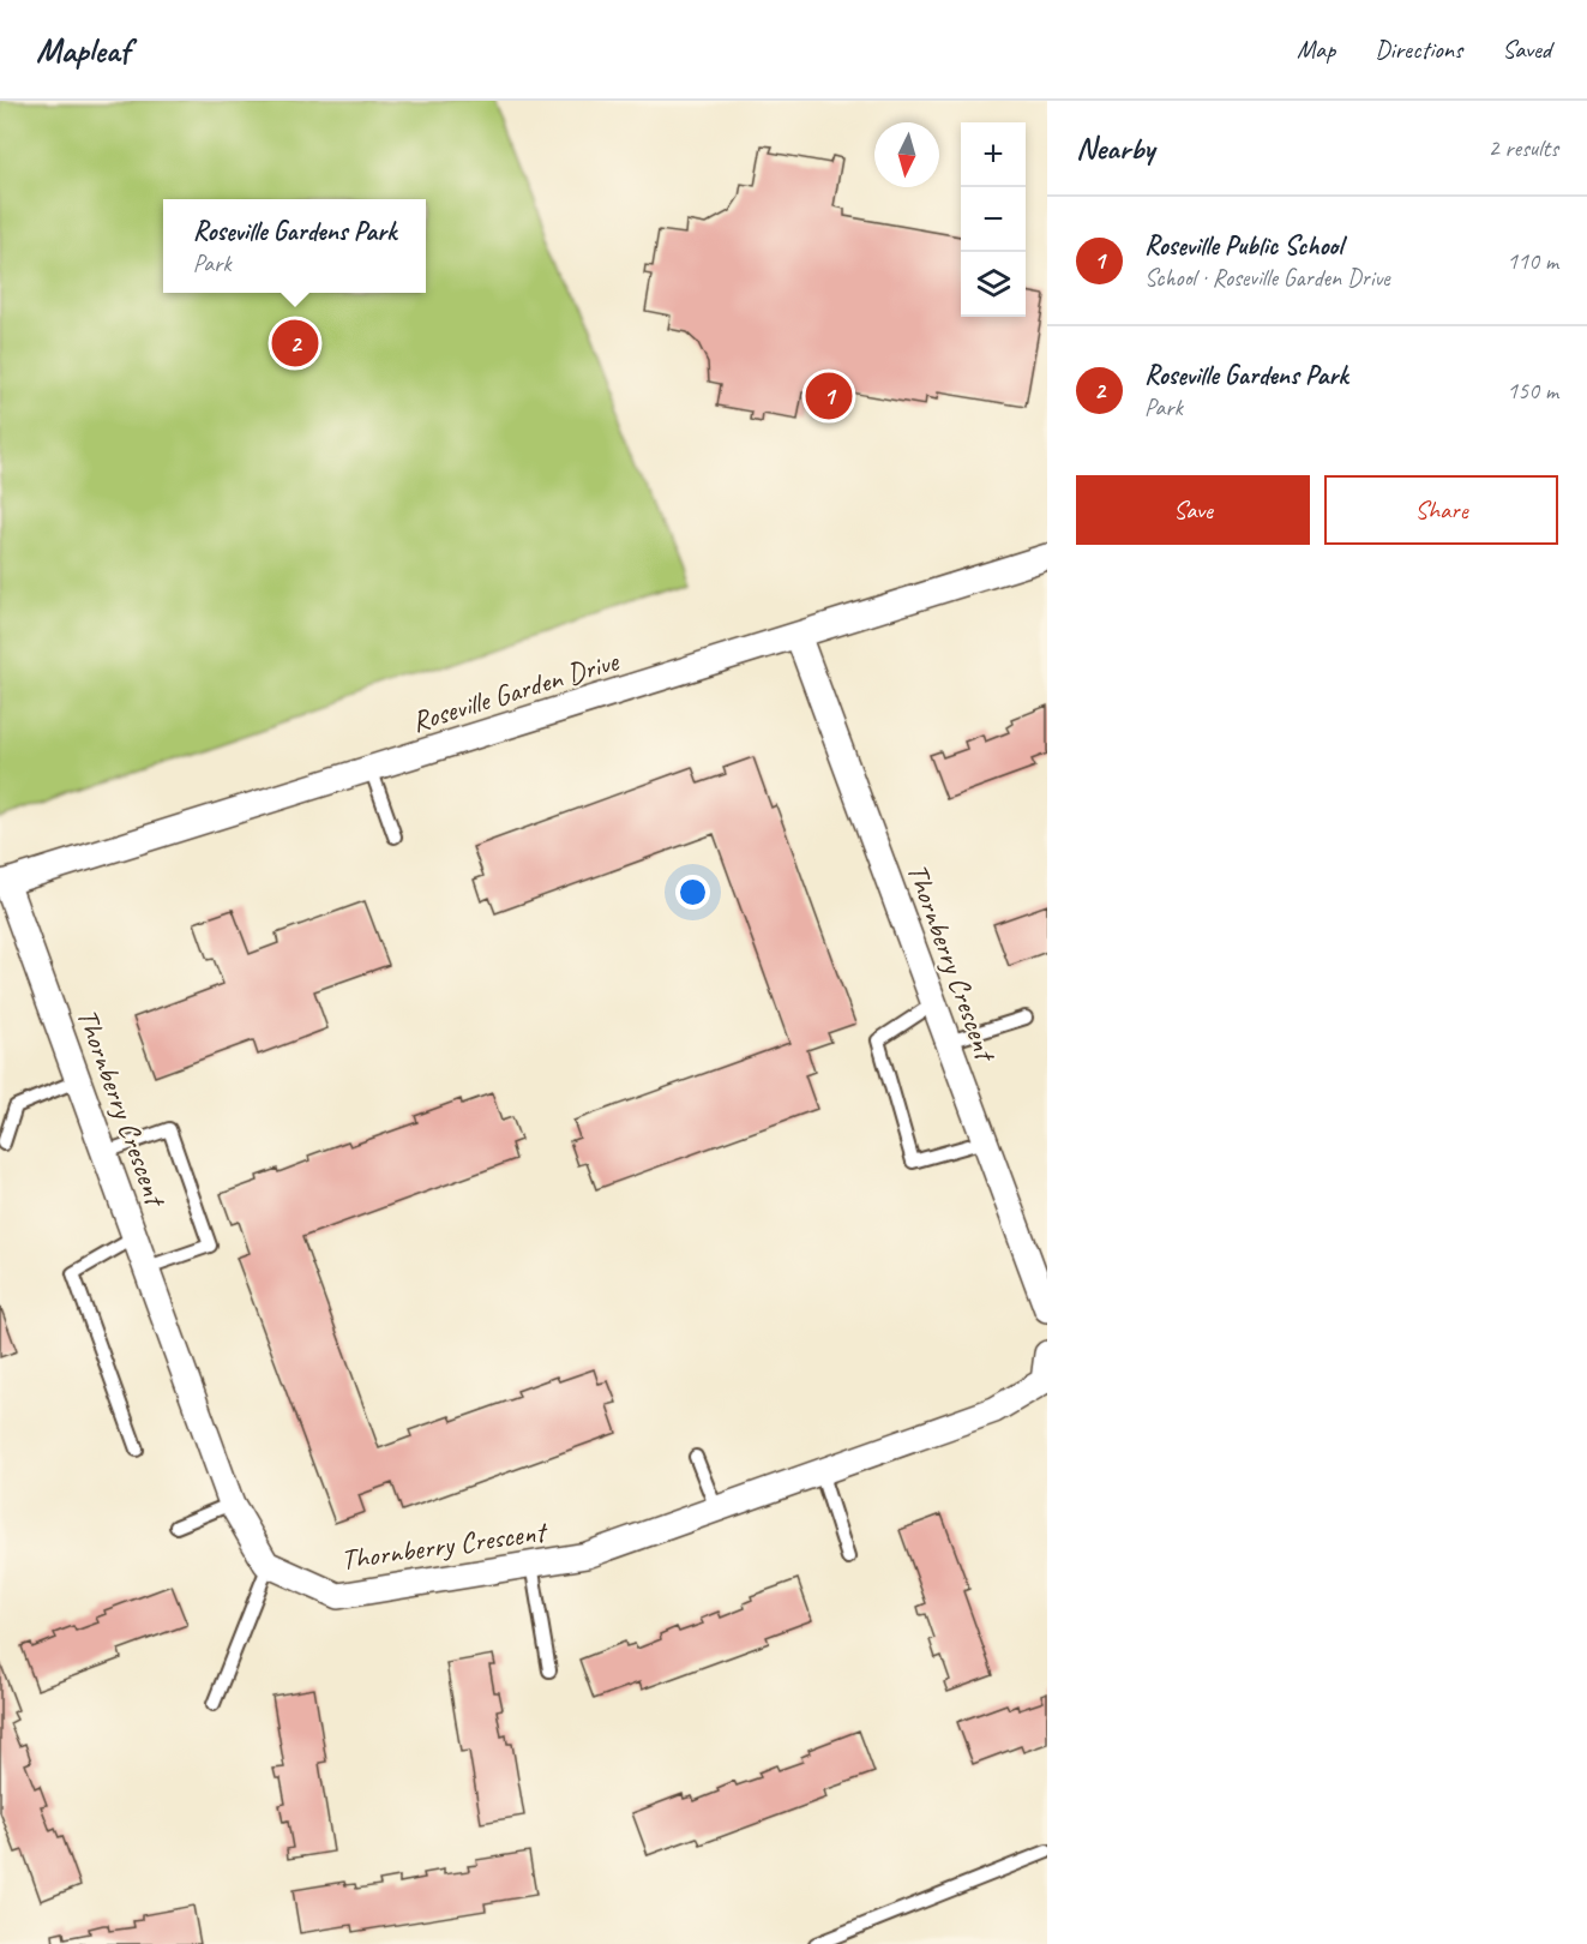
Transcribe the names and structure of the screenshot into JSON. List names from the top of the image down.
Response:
{
  "streets": {
    "street": ["Roseville Garden Drive", "Thornberry Crescent"]
  },
  "crossings": [
    ["Roseville Garden Drive", "Thornberry Crescent"]
  ],
  "north": "bottom",
  "page": {
    "header": "Mapleaf",
    "nav": ["Map", "Directions", "Saved"],
    "heading": ["Nearby", "2 results"],
    "map_buttons": ["+", "−"],
    "list": [
      {
        "mark": "1",
        "name": "Roseville Public School",
        "note": "School · Roseville Garden Drive",
        "value": "110 m"
      },
      {
        "mark": "2",
        "name": "Roseville Gardens Park",
        "note": "Park",
        "value": "150 m"
      }
    ],
    "popup": ["Roseville Gardens Park", "Park"],
    "pins": ["2", "1"],
    "buttons": ["Save", "Share"]
  }
}
